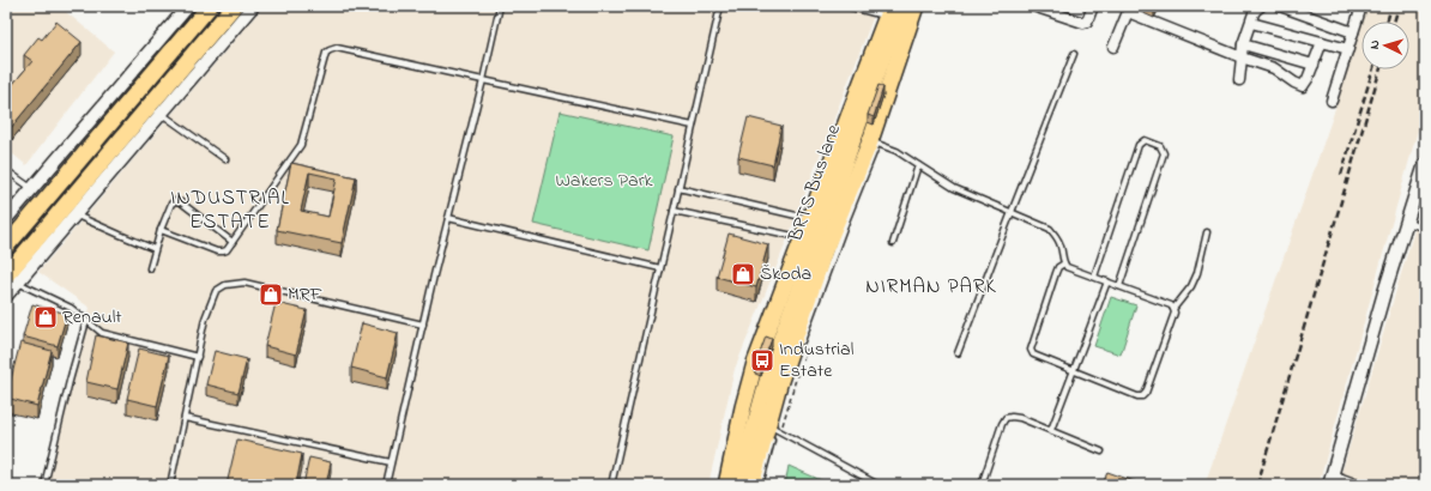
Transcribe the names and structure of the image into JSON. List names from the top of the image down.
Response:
{
  "streets": {
    "main road": ["BRTS Bus lane"]
  },
  "districts": ["INDUSTRIAL ESTATE", "NIRMAN PARK"],
  "parks": ["Wakers Park"],
  "places": {
    "shop": ["Škoda", "MRF", "Renault"],
    "bus stop": ["Industrial Estate"]
  },
  "north": "left"
}
